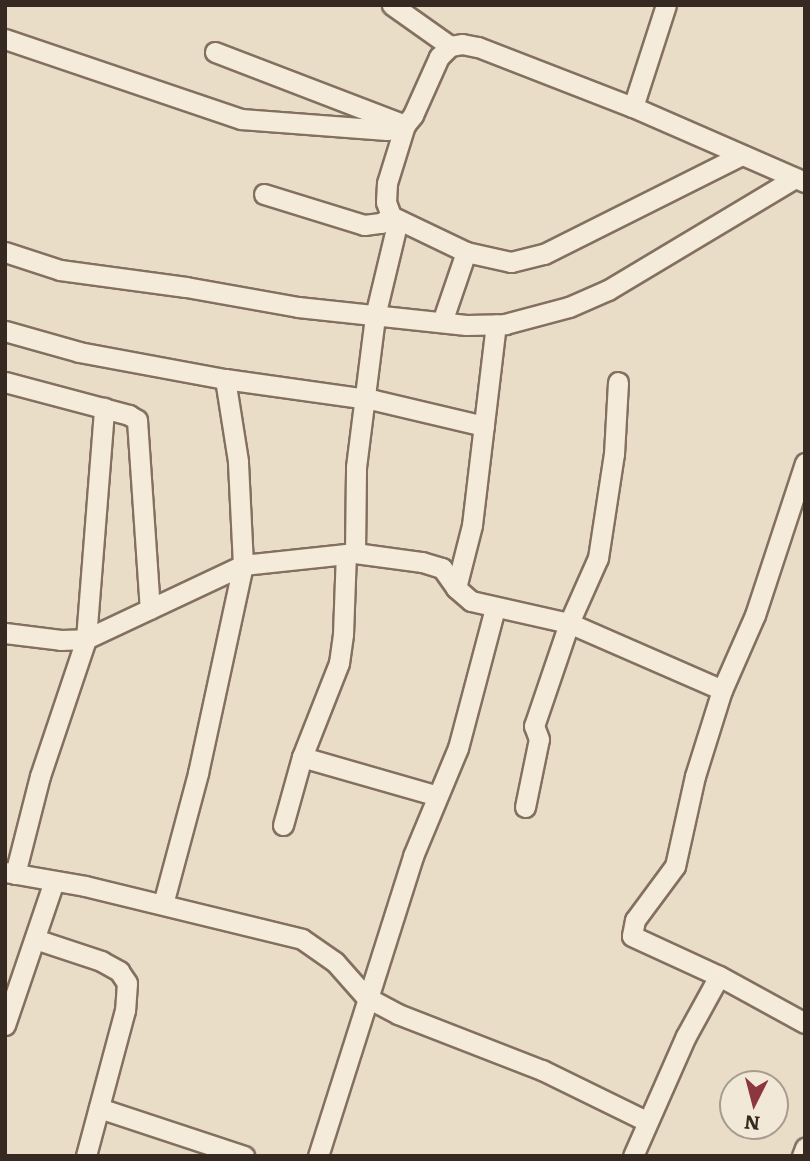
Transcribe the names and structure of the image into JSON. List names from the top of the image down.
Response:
{
  "north": "bottom"
}
